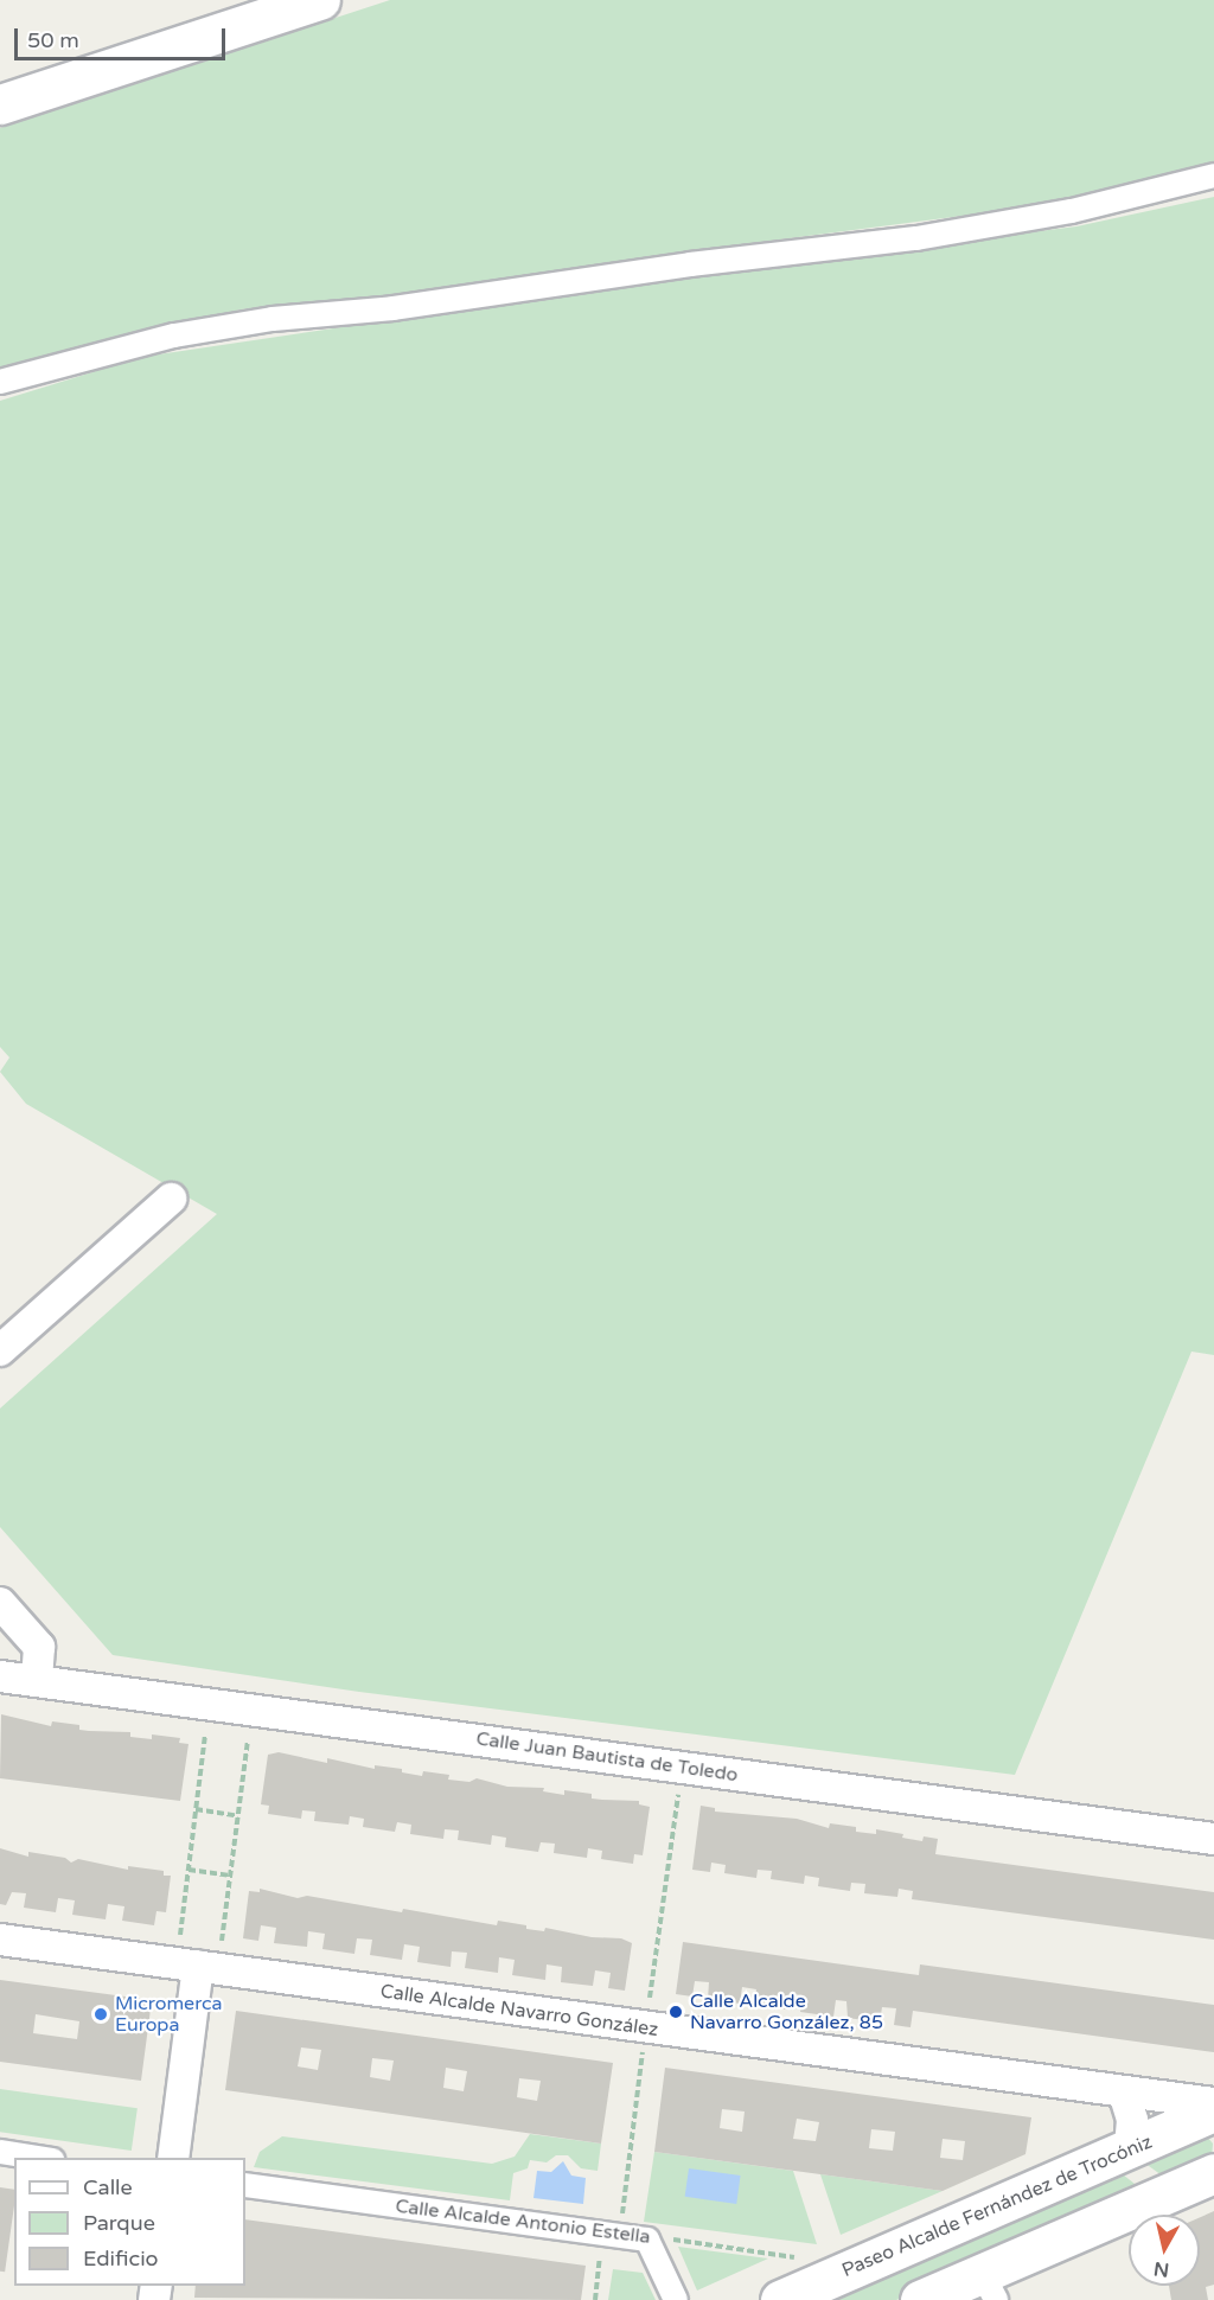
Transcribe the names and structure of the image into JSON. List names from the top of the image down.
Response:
{
  "streets": {
    "main road": ["Paseo Alcalde Fernández de Trocóniz"],
    "street": ["Calle Juan Bautista de Toledo", "Calle Alcalde Navarro González", "Calle Alcalde Antonio Estella"]
  },
  "places": ["Calle Alcalde Navarro González, 85", "Micromerca Europa"],
  "legend": ["Calle", "Parque", "Edificio"],
  "scale_bar": "50 m",
  "north": "bottom"
}
